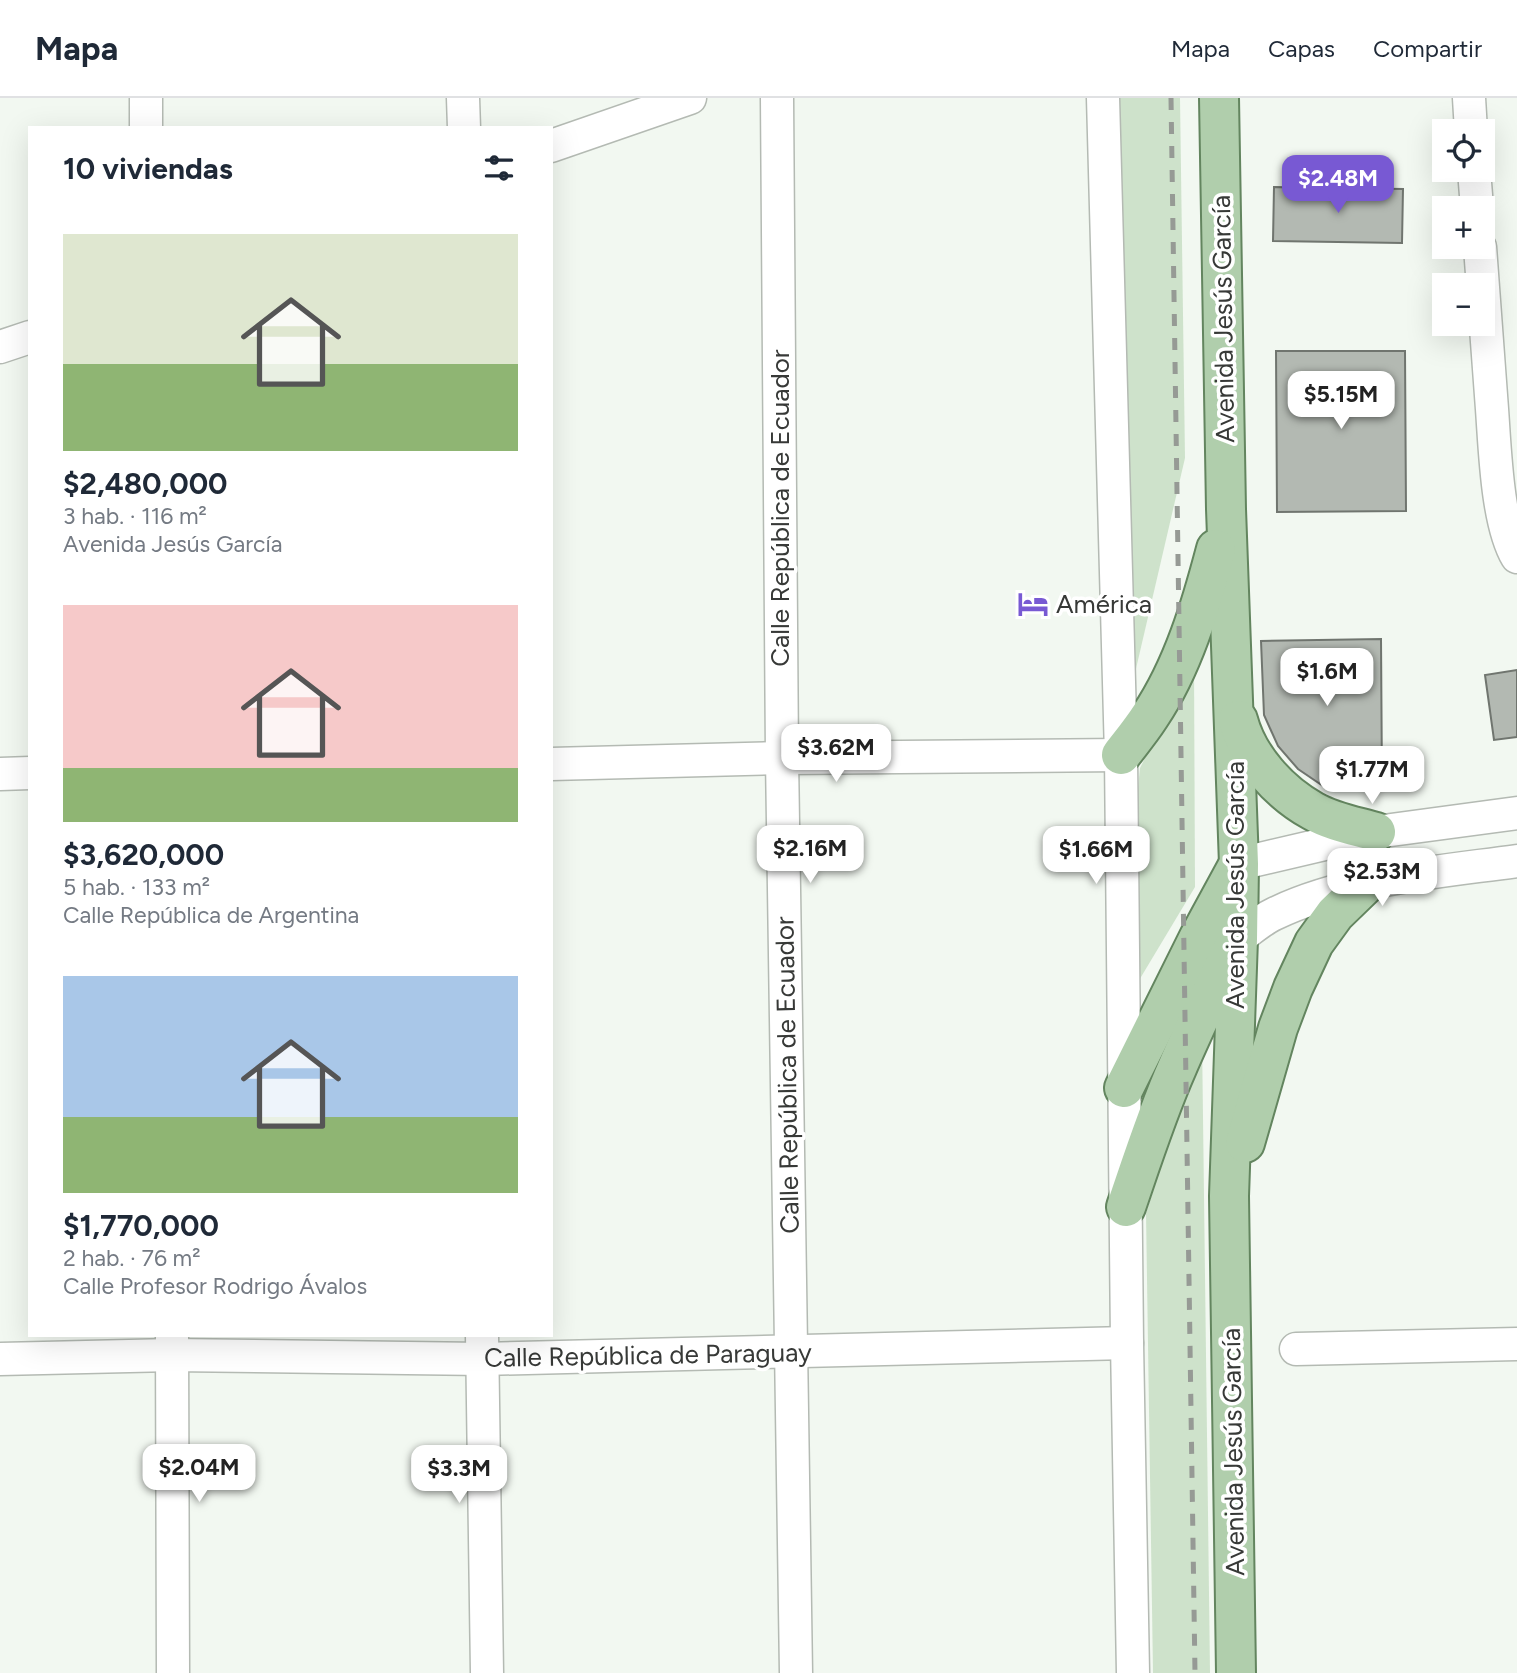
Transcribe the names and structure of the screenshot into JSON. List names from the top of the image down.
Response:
{
  "streets": {
    "main road": ["Avenida Jesús García"],
    "street": ["Calle República de Ecuador", "Calle República de Paraguay"]
  },
  "crossings": [
    ["Calle República de Ecuador", "Calle República de Paraguay"]
  ],
  "places": {
    "hotel": ["América"]
  },
  "page": {
    "header": "Mapa",
    "nav": ["Mapa", "Capas", "Compartir"],
    "map_buttons": ["+", "−"],
    "heading": "10 viviendas",
    "price": [
      "$2.48M",
      "$5.15M",
      "$1.6M",
      "$3.62M",
      "$1.77M",
      "$2.16M",
      "$1.66M",
      "$2.53M",
      "$2.04M",
      "$3.3M"
    ],
    "list": [
      {
        "name": "$2,480,000",
        "note": "3 hab. · 116 m² · Avenida Jesús García"
      },
      {
        "name": "$3,620,000",
        "note": "5 hab. · 133 m² · Calle República de Argentina"
      },
      {
        "name": "$1,770,000",
        "note": "2 hab. · 76 m² · Calle Profesor Rodrigo Ávalos"
      }
    ]
  }
}
